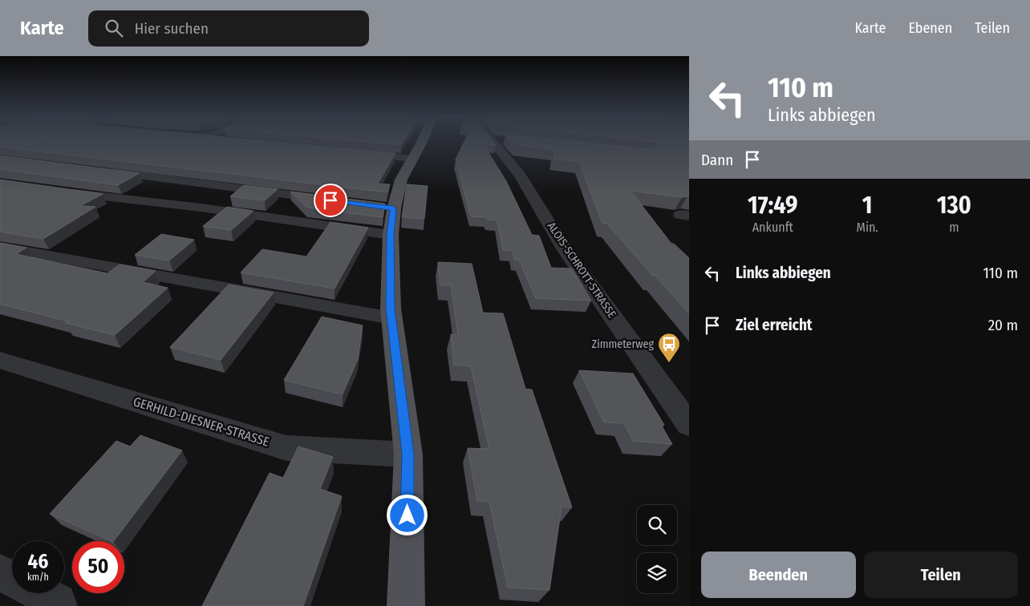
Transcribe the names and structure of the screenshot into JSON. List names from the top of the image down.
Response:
{
  "streets": {
    "street": ["ALOIS-SCHROTT-STRASSE", "GERHILD-DIESNER-STRASSE"]
  },
  "places": {
    "bus stop": ["Zimmeterweg"]
  },
  "page": {
    "header": "Karte",
    "search": "Hier suchen",
    "nav": ["Karte", "Ebenen", "Teilen"],
    "turn": ["110 m", "Links abbiegen"],
    "then": "Dann",
    "eta": [
      "17:49",
      "Ankunft",
      "1",
      "Min.",
      "130",
      "m"
    ],
    "list": [
      {
        "name": "Links abbiegen",
        "value": "110 m"
      },
      {
        "name": "Ziel erreicht",
        "value": "20 m"
      }
    ],
    "speed": "46 km/h",
    "limit": "50",
    "buttons": ["Beenden", "Teilen"]
  }
}
